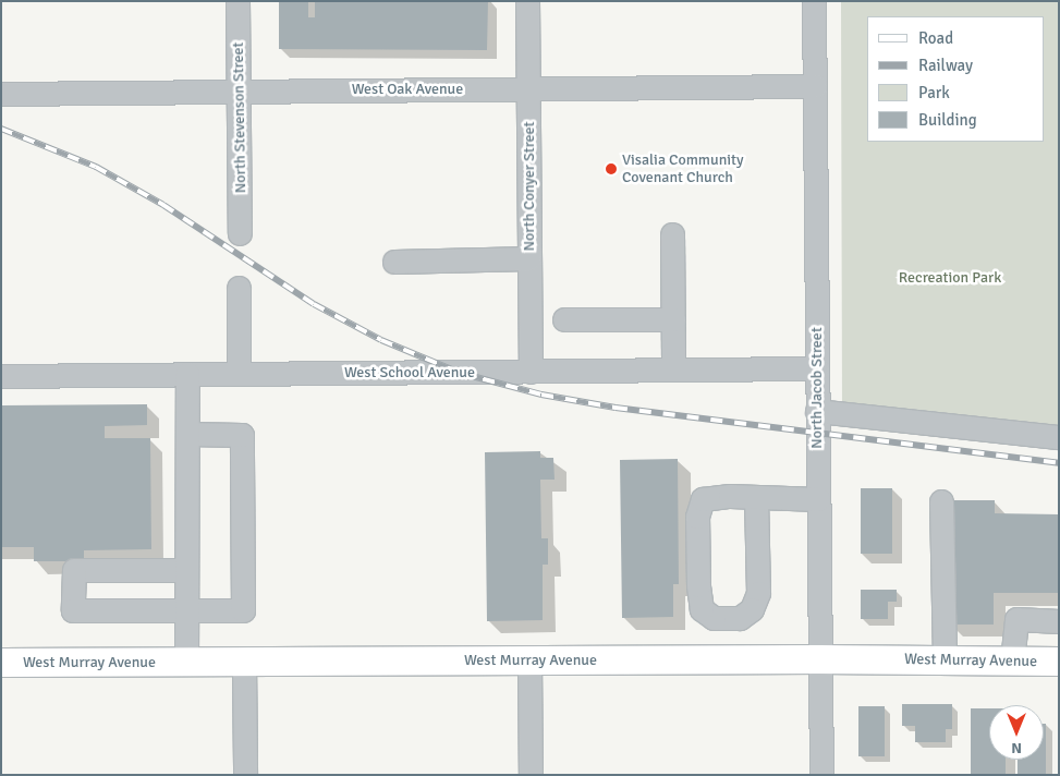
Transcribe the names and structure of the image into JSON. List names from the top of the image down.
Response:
{
  "streets": {
    "main road": ["West Murray Avenue"],
    "street": [
      "West Oak Avenue",
      "North Stevenson Street",
      "North Conyer Street",
      "West School Avenue",
      "North Jacob Street"
    ]
  },
  "crossings": [
    ["West Oak Avenue", "North Stevenson Street"],
    ["West Oak Avenue", "North Conyer Street"],
    ["West Oak Avenue", "North Jacob Street"],
    ["North Conyer Street", "West School Avenue"],
    ["West School Avenue", "North Jacob Street"],
    ["North Jacob Street", "West Murray Avenue"]
  ],
  "parks": ["Recreation Park"],
  "places": ["Visalia Community Covenant Church"],
  "legend": [
    "Road",
    "Railway",
    "Park",
    "Building"
  ],
  "north": "bottom"
}
